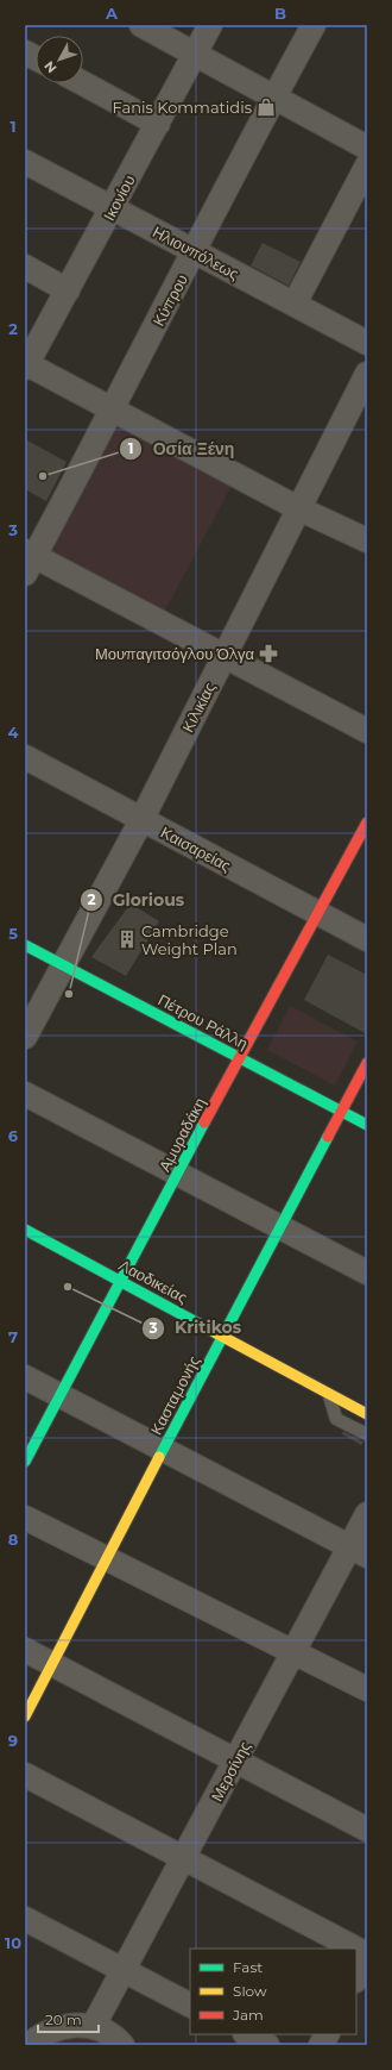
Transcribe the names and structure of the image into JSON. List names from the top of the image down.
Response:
{
  "streets": {
    "street": [
      "Ικονίου",
      "Ηλιουπόλεως",
      "Κύπρου",
      "Κιλικίας",
      "Καισαρείας",
      "Πέτρου Ράλλη",
      "Αμυραδάκη",
      "Λαοδικείας",
      "Κασταμονής",
      "Μερσίνης"
    ]
  },
  "crossings": [
    ["Ικονίου", "Ηλιουπόλεως"],
    ["Ηλιουπόλεως", "Κύπρου"],
    ["Κιλικίας", "Καισαρείας"],
    ["Κιλικίας", "Πέτρου Ράλλη"],
    ["Καισαρείας", "Αμυραδάκη"],
    ["Πέτρου Ράλλη", "Αμυραδάκη"],
    ["Πέτρου Ράλλη", "Κασταμονής"],
    ["Αμυραδάκη", "Λαοδικείας"],
    ["Λαοδικείας", "Κασταμονής"]
  ],
  "places": {
    "shop": ["Fanis Kommatidis"],
    "other": ["Οσία Ξένη", "Glorious", "Kritikos"],
    "pharmacy": ["Μουπαγιτσόγλου Όλγα"],
    "building": ["Cambridge Weight Plan"]
  },
  "legend": ["Fast", "Slow", "Jam"],
  "scale_bar": "20 m",
  "north": "bottom left",
  "grid": {
    "columns": ["A", "B"],
    "rows": [
      "1",
      "2",
      "3",
      "4",
      "5",
      "6",
      "7",
      "8",
      "9",
      "10"
    ]
  }
}
